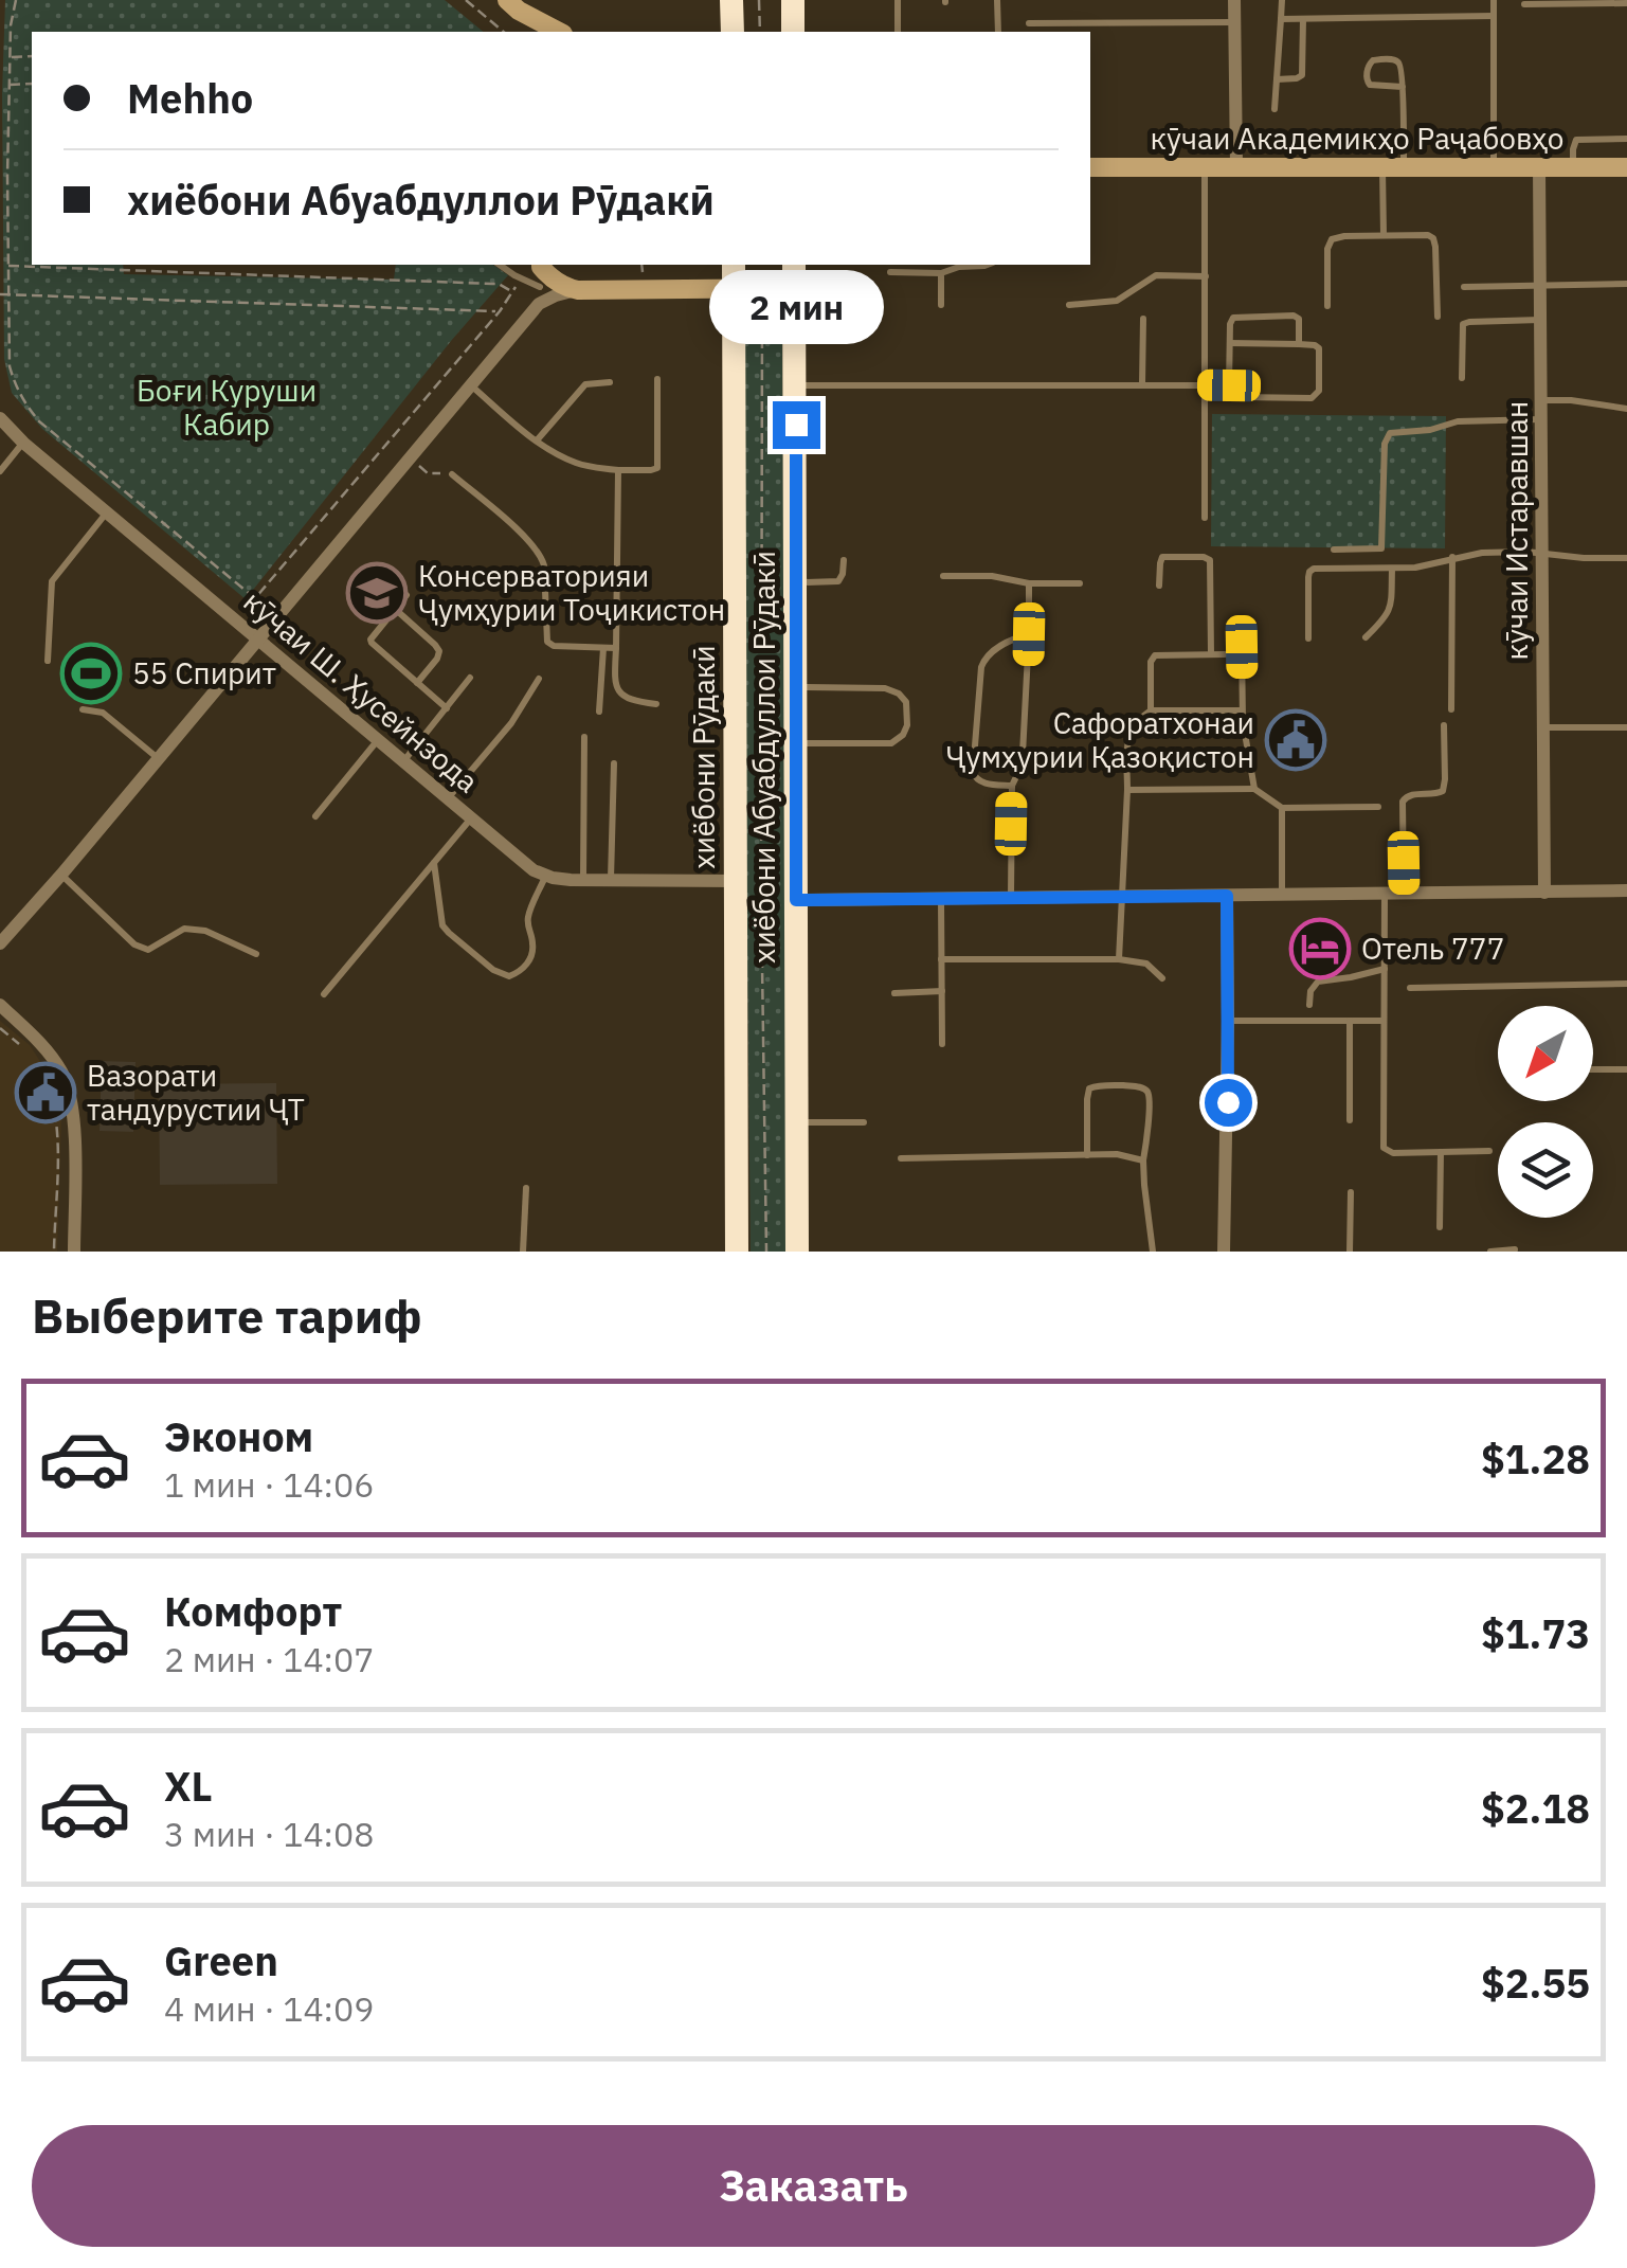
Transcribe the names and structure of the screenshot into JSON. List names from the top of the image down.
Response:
{
  "streets": {
    "highway": ["хиёбони Рӯдакӣ", "хиёбони Абуабдуллои Рӯдакӣ"],
    "street": ["кӯчаи Академикҳо Раҷабовҳо", "кӯчаи Истаравшан", "кӯчаи Ш. Ҳусейнзода"]
  },
  "crossings": [
    ["кӯчаи Академикҳо Раҷабовҳо", "кӯчаи Истаравшан"],
    ["кӯчаи Ш. Ҳусейнзода", "хиёбони Рӯдакӣ"]
  ],
  "parks": ["Боғи Куруши Кабир"],
  "places": {
    "school or university": ["Консерваторияи Ҷумҳурии Тоҷикистон"],
    "sports": ["55 Спирит"],
    "public building": ["Сафоратхонаи Ҷумҳурии Қазоқистон", "Вазорати тандуруcтии ҶТ"],
    "hotel": ["Отель 777"]
  },
  "north": "bottom left",
  "page": {
    "banner": ["Mehho", "хиёбони Абуабдуллои Рӯдакӣ"],
    "bubble": "2 мин",
    "heading": "Выберите тариф",
    "list": [
      {
        "name": "Эконом",
        "note": "1 мин · 14:06",
        "value": "$1.28"
      },
      {
        "name": "Комфорт",
        "note": "2 мин · 14:07",
        "value": "$1.73"
      },
      {
        "name": "XL",
        "note": "3 мин · 14:08",
        "value": "$2.18"
      },
      {
        "name": "Green",
        "note": "4 мин · 14:09",
        "value": "$2.55"
      }
    ],
    "buttons": "Заказать"
  }
}
